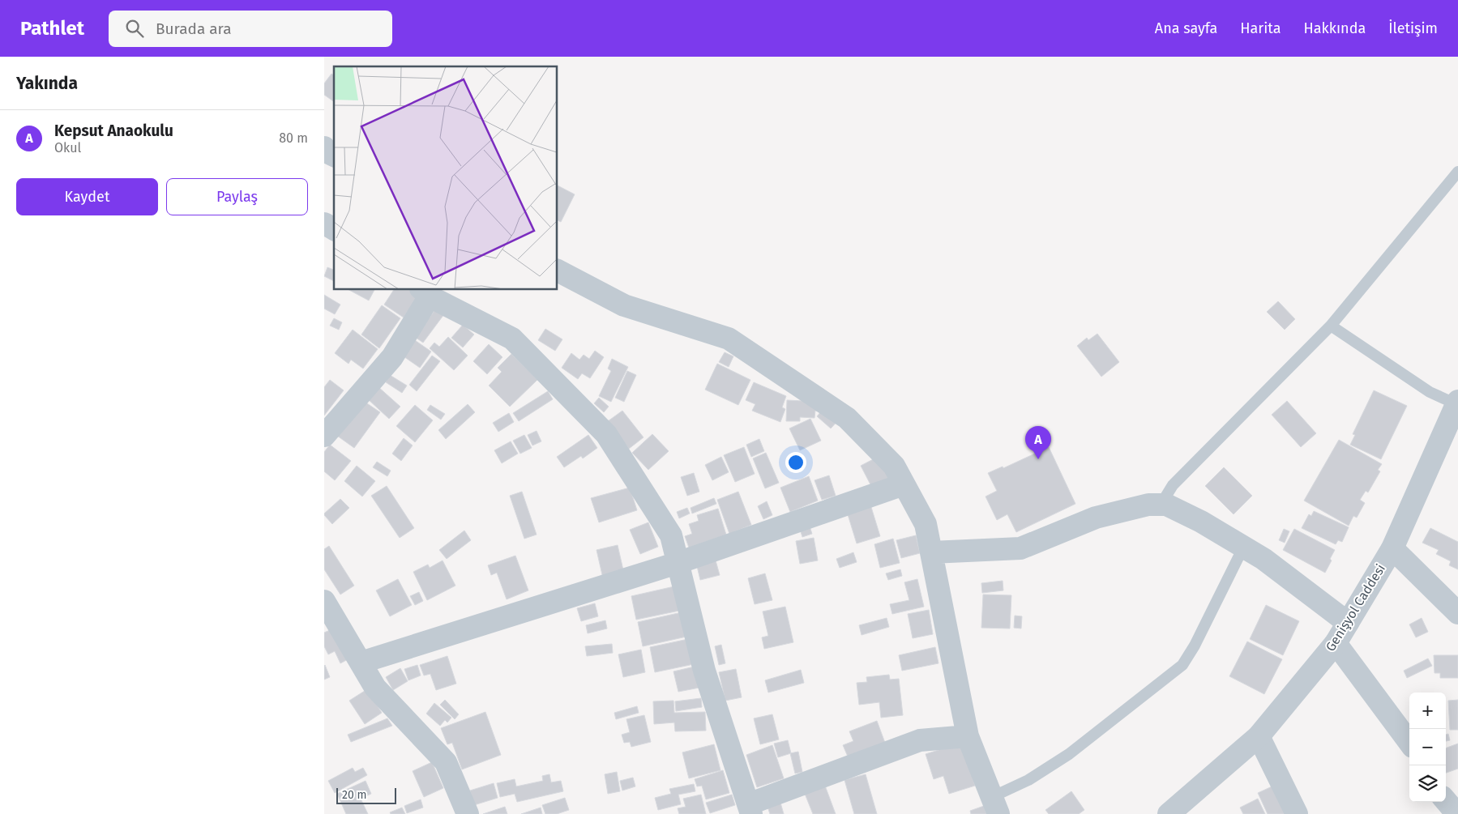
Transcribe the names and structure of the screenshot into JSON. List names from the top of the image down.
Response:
{
  "streets": {
    "street": ["Genişyol Caddesi"]
  },
  "scale_bar": "20 m",
  "page": {
    "header": "Pathlet",
    "search": "Burada ara",
    "nav": [
      "Ana sayfa",
      "Harita",
      "Hakkında",
      "İletişim"
    ],
    "heading": "Yakında",
    "list": [
      {
        "mark": "A",
        "name": "Kepsut Anaokulu",
        "note": "Okul",
        "value": "80 m"
      }
    ],
    "buttons": ["Kaydet", "Paylaş"],
    "pins": "A",
    "map_buttons": ["+", "−"],
    "scale": "20 m"
  }
}
